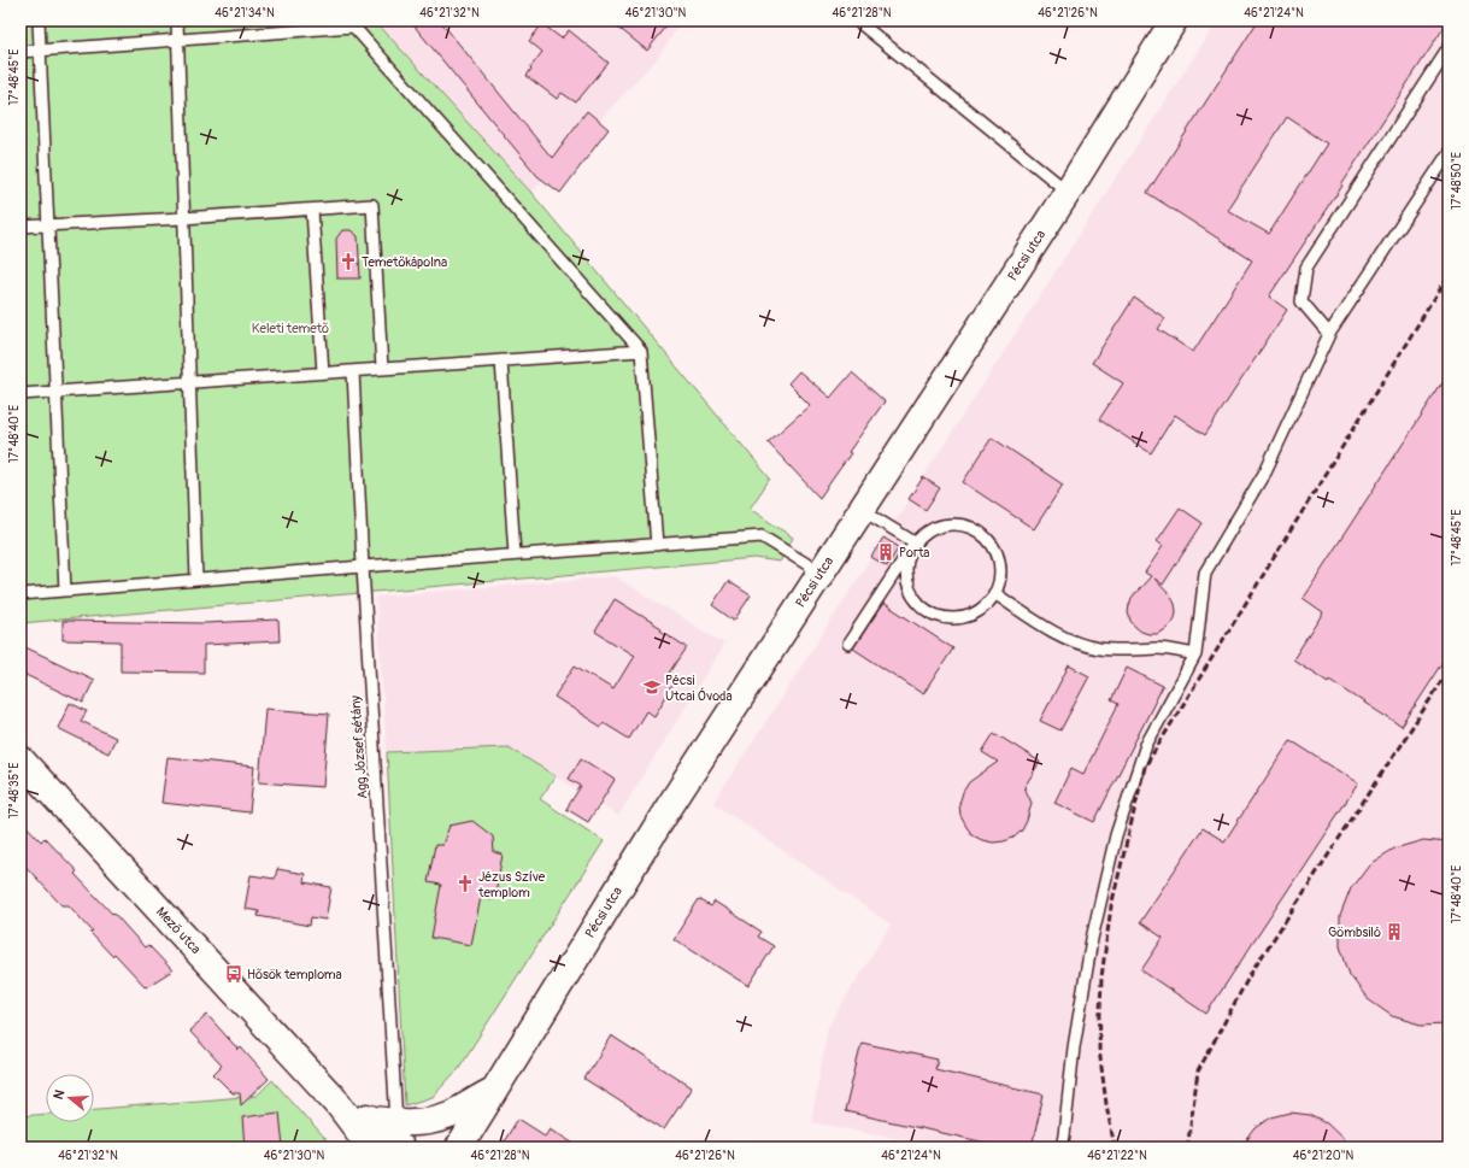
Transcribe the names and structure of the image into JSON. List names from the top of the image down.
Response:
{
  "streets": {
    "street": ["Pécsi utca", "Mező utca"],
    "lane": ["Agg József sétány"]
  },
  "parks": ["Keleti temető"],
  "places": {
    "church": ["Temetőkápolna", "Jézus Szíve templom"],
    "building": ["Porta", "Gömbsiló"],
    "school or university": ["Pécsi Utcai Óvoda"],
    "bus stop": ["Hősök temploma"]
  },
  "north": "left",
  "coordinates": [
    "46°21'34\"N",
    "46°21'32\"N",
    "46°21'30\"N",
    "46°21'28\"N",
    "46°21'26\"N",
    "46°21'24\"N",
    "17°48'45\"E",
    "17°48'50\"E",
    "17°48'40\"E",
    "17°48'35\"E",
    "46°21'22\"N",
    "46°21'20\"N"
  ]
}
